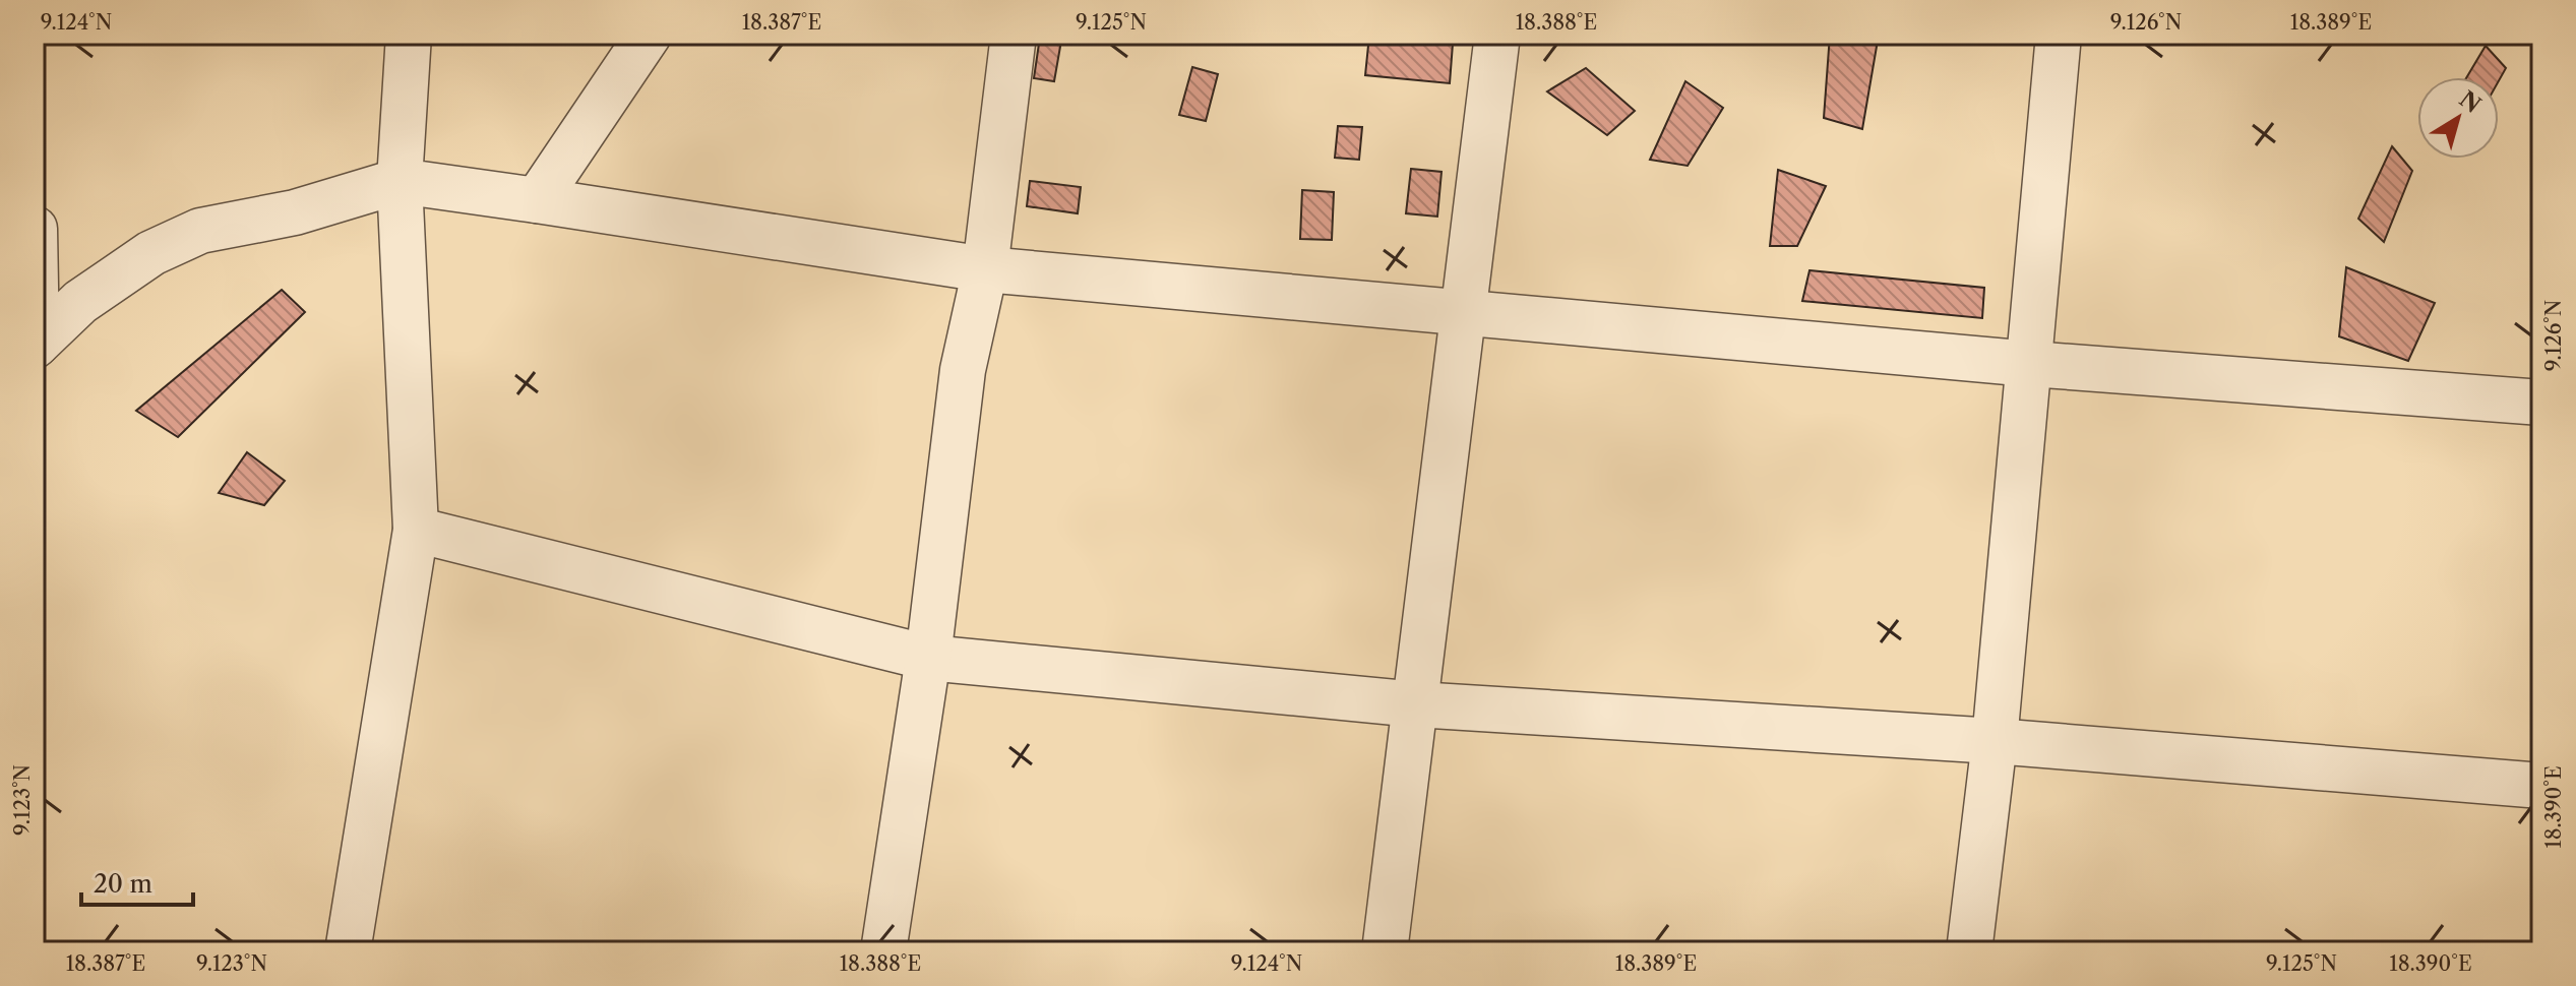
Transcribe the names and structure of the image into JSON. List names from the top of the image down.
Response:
{
  "scale_bar": "20 m",
  "north": "top right",
  "coordinates": [
    "9.124°N",
    "18.387°E",
    "9.125°N",
    "18.388°E",
    "9.126°N",
    "18.389°E",
    "9.123°N",
    "18.390°E"
  ]
}
